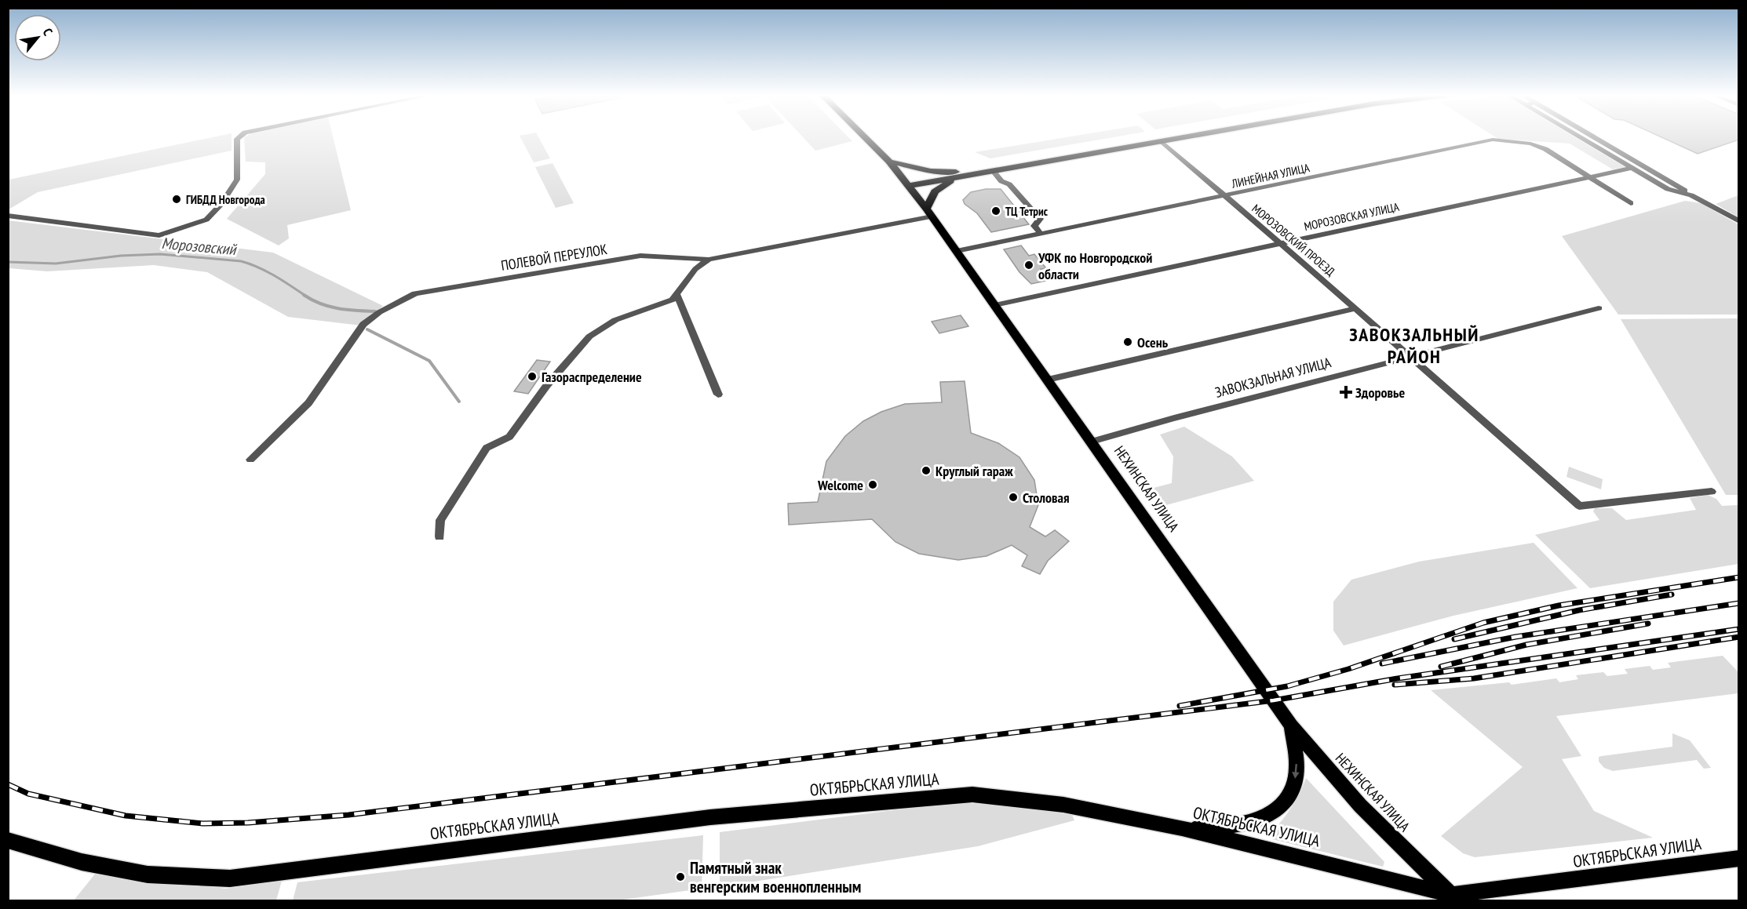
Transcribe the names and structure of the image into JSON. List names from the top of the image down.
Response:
{
  "streets": {
    "main road": ["НЕХИНСКАЯ УЛИЦА", "ОКТЯБРЬСКАЯ УЛИЦА"],
    "street": [
      "ЛИНЕЙНАЯ УЛИЦА",
      "МОРОЗОВСКАЯ УЛИЦА",
      "МОРОЗОВСКИЙ ПРОЕЗД",
      "ПОЛЕВОЙ ПЕРЕУЛОК",
      "ЗАВОКЗАЛЬНАЯ УЛИЦА"
    ]
  },
  "crossings": [
    ["ЛИНЕЙНАЯ УЛИЦА", "МОРОЗОВСКАЯ УЛИЦА"],
    ["ЛИНЕЙНАЯ УЛИЦА", "МОРОЗОВСКИЙ ПРОЕЗД"],
    ["ЛИНЕЙНАЯ УЛИЦА", "НЕХИНСКАЯ УЛИЦА"],
    ["МОРОЗОВСКАЯ УЛИЦА", "МОРОЗОВСКИЙ ПРОЕЗД"],
    ["МОРОЗОВСКАЯ УЛИЦА", "НЕХИНСКАЯ УЛИЦА"],
    ["МОРОЗОВСКИЙ ПРОЕЗД", "ЗАВОКЗАЛЬНАЯ УЛИЦА"],
    ["ПОЛЕВОЙ ПЕРЕУЛОК", "НЕХИНСКАЯ УЛИЦА"],
    ["ЗАВОКЗАЛЬНАЯ УЛИЦА", "НЕХИНСКАЯ УЛИЦА"],
    ["НЕХИНСКАЯ УЛИЦА", "ОКТЯБРЬСКАЯ УЛИЦА"]
  ],
  "districts": ["ЗАВОКЗАЛЬНЫЙ РАЙОН"],
  "water": ["Морозовский"],
  "places": {
    "other": [
      "ГИБДД Новгорода",
      "ТЦ Тетрис",
      "УФК по Новгородской области",
      "Осень",
      "Газораспределение",
      "Круглый гараж",
      "Welcome",
      "Столовая",
      "Памятный знак венгерским военнопленным"
    ],
    "health": ["Здоровье"]
  },
  "north": "top right"
}
